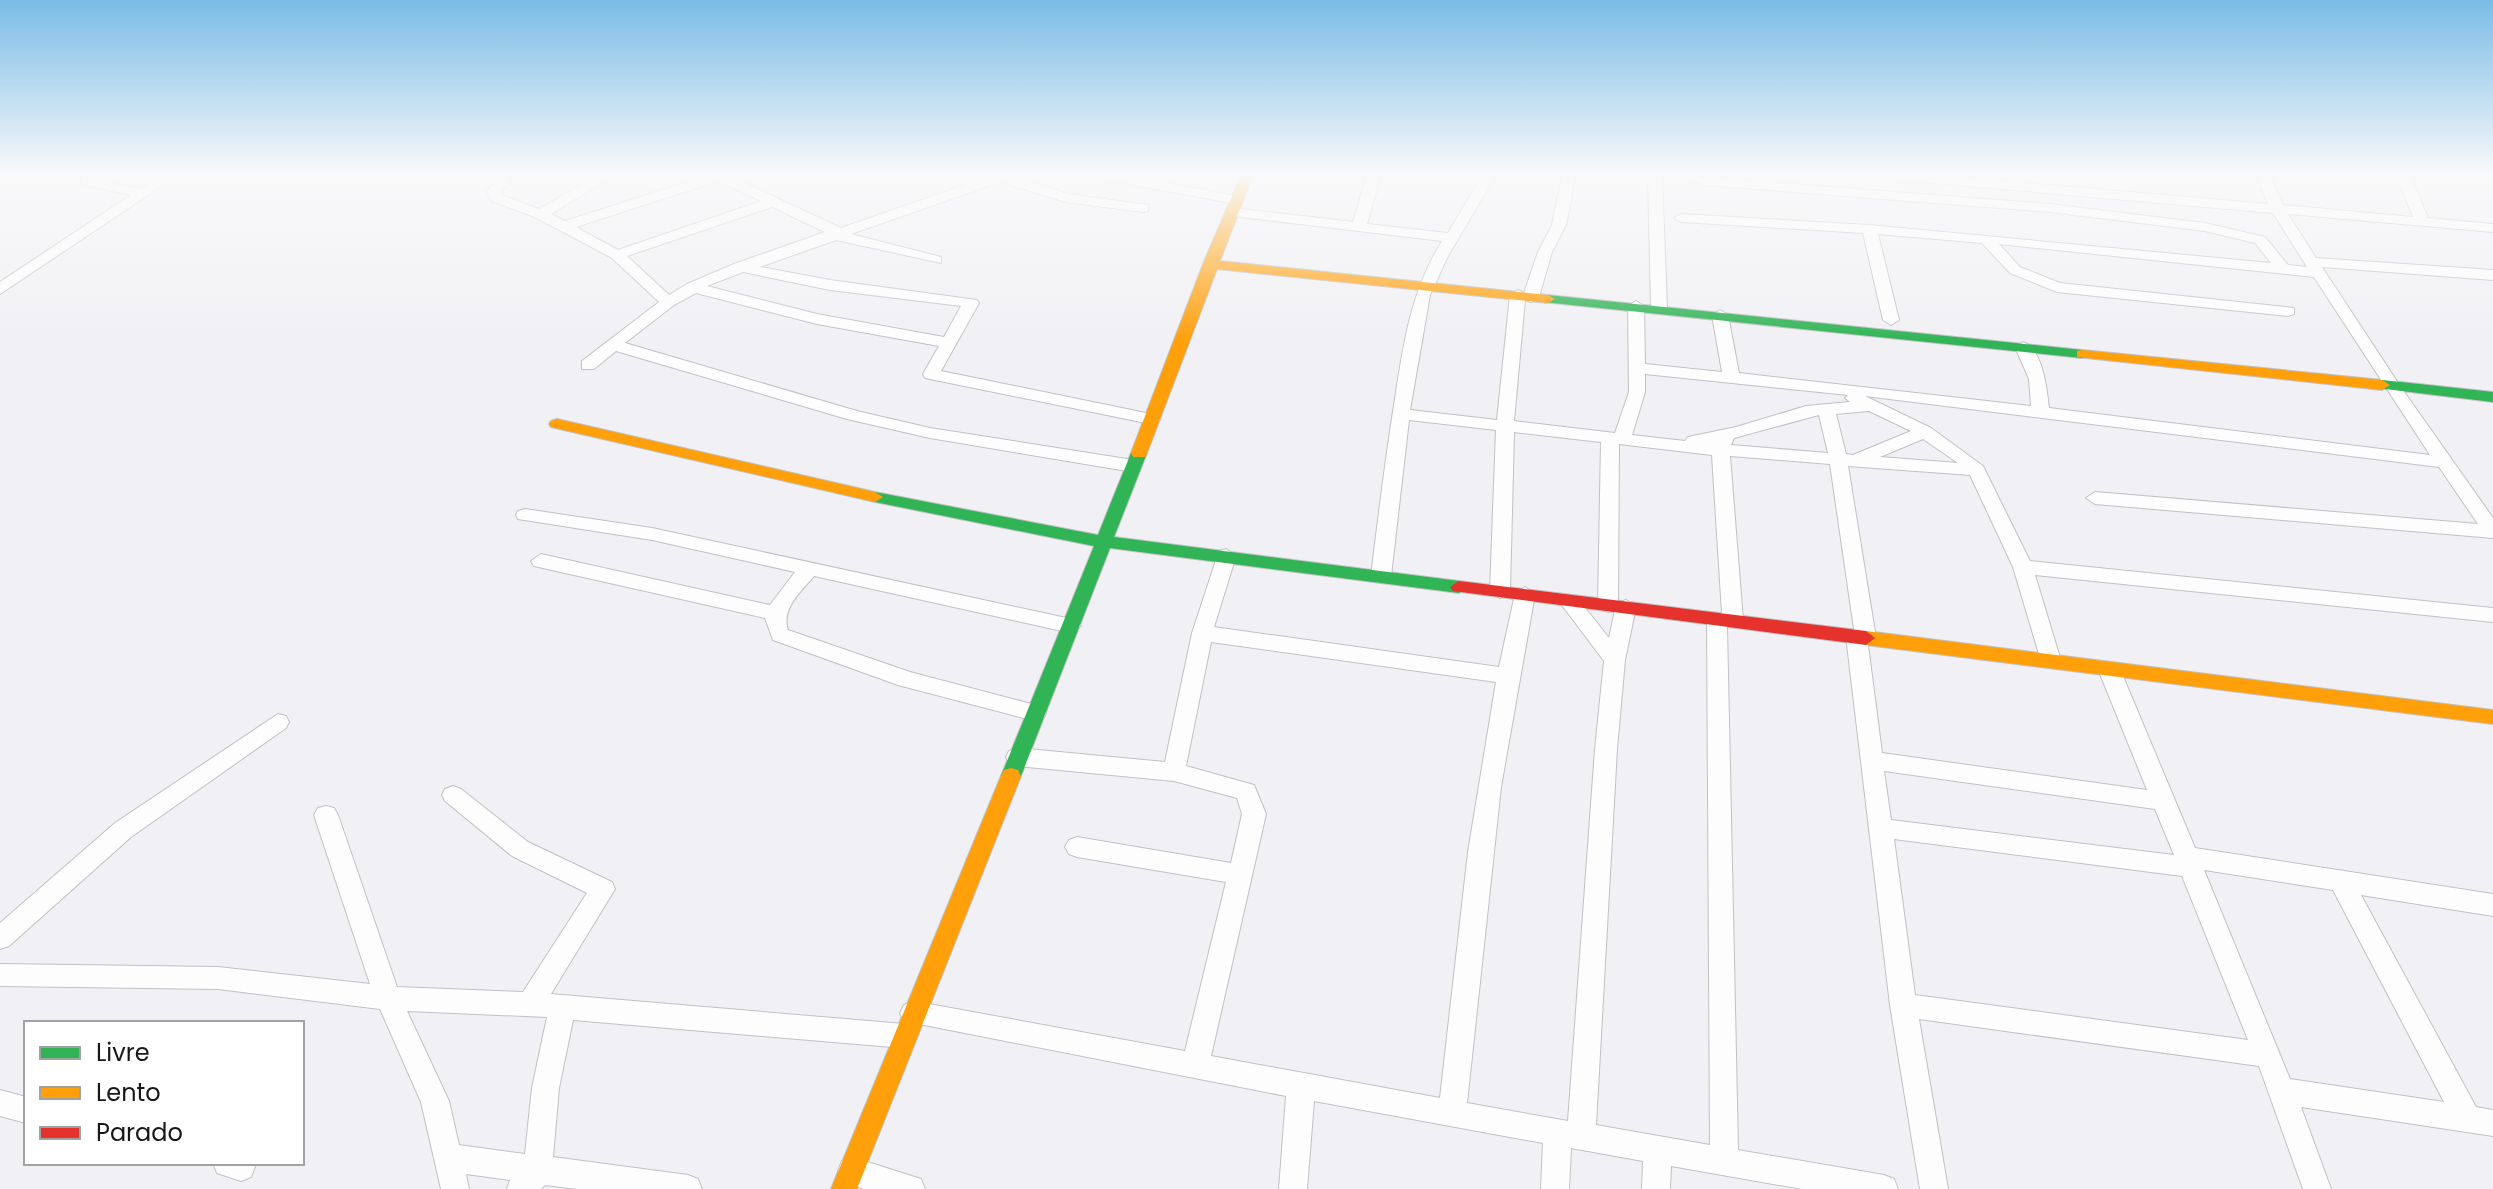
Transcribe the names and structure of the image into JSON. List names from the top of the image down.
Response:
{
  "legend": ["Livre", "Lento", "Parado"]
}
